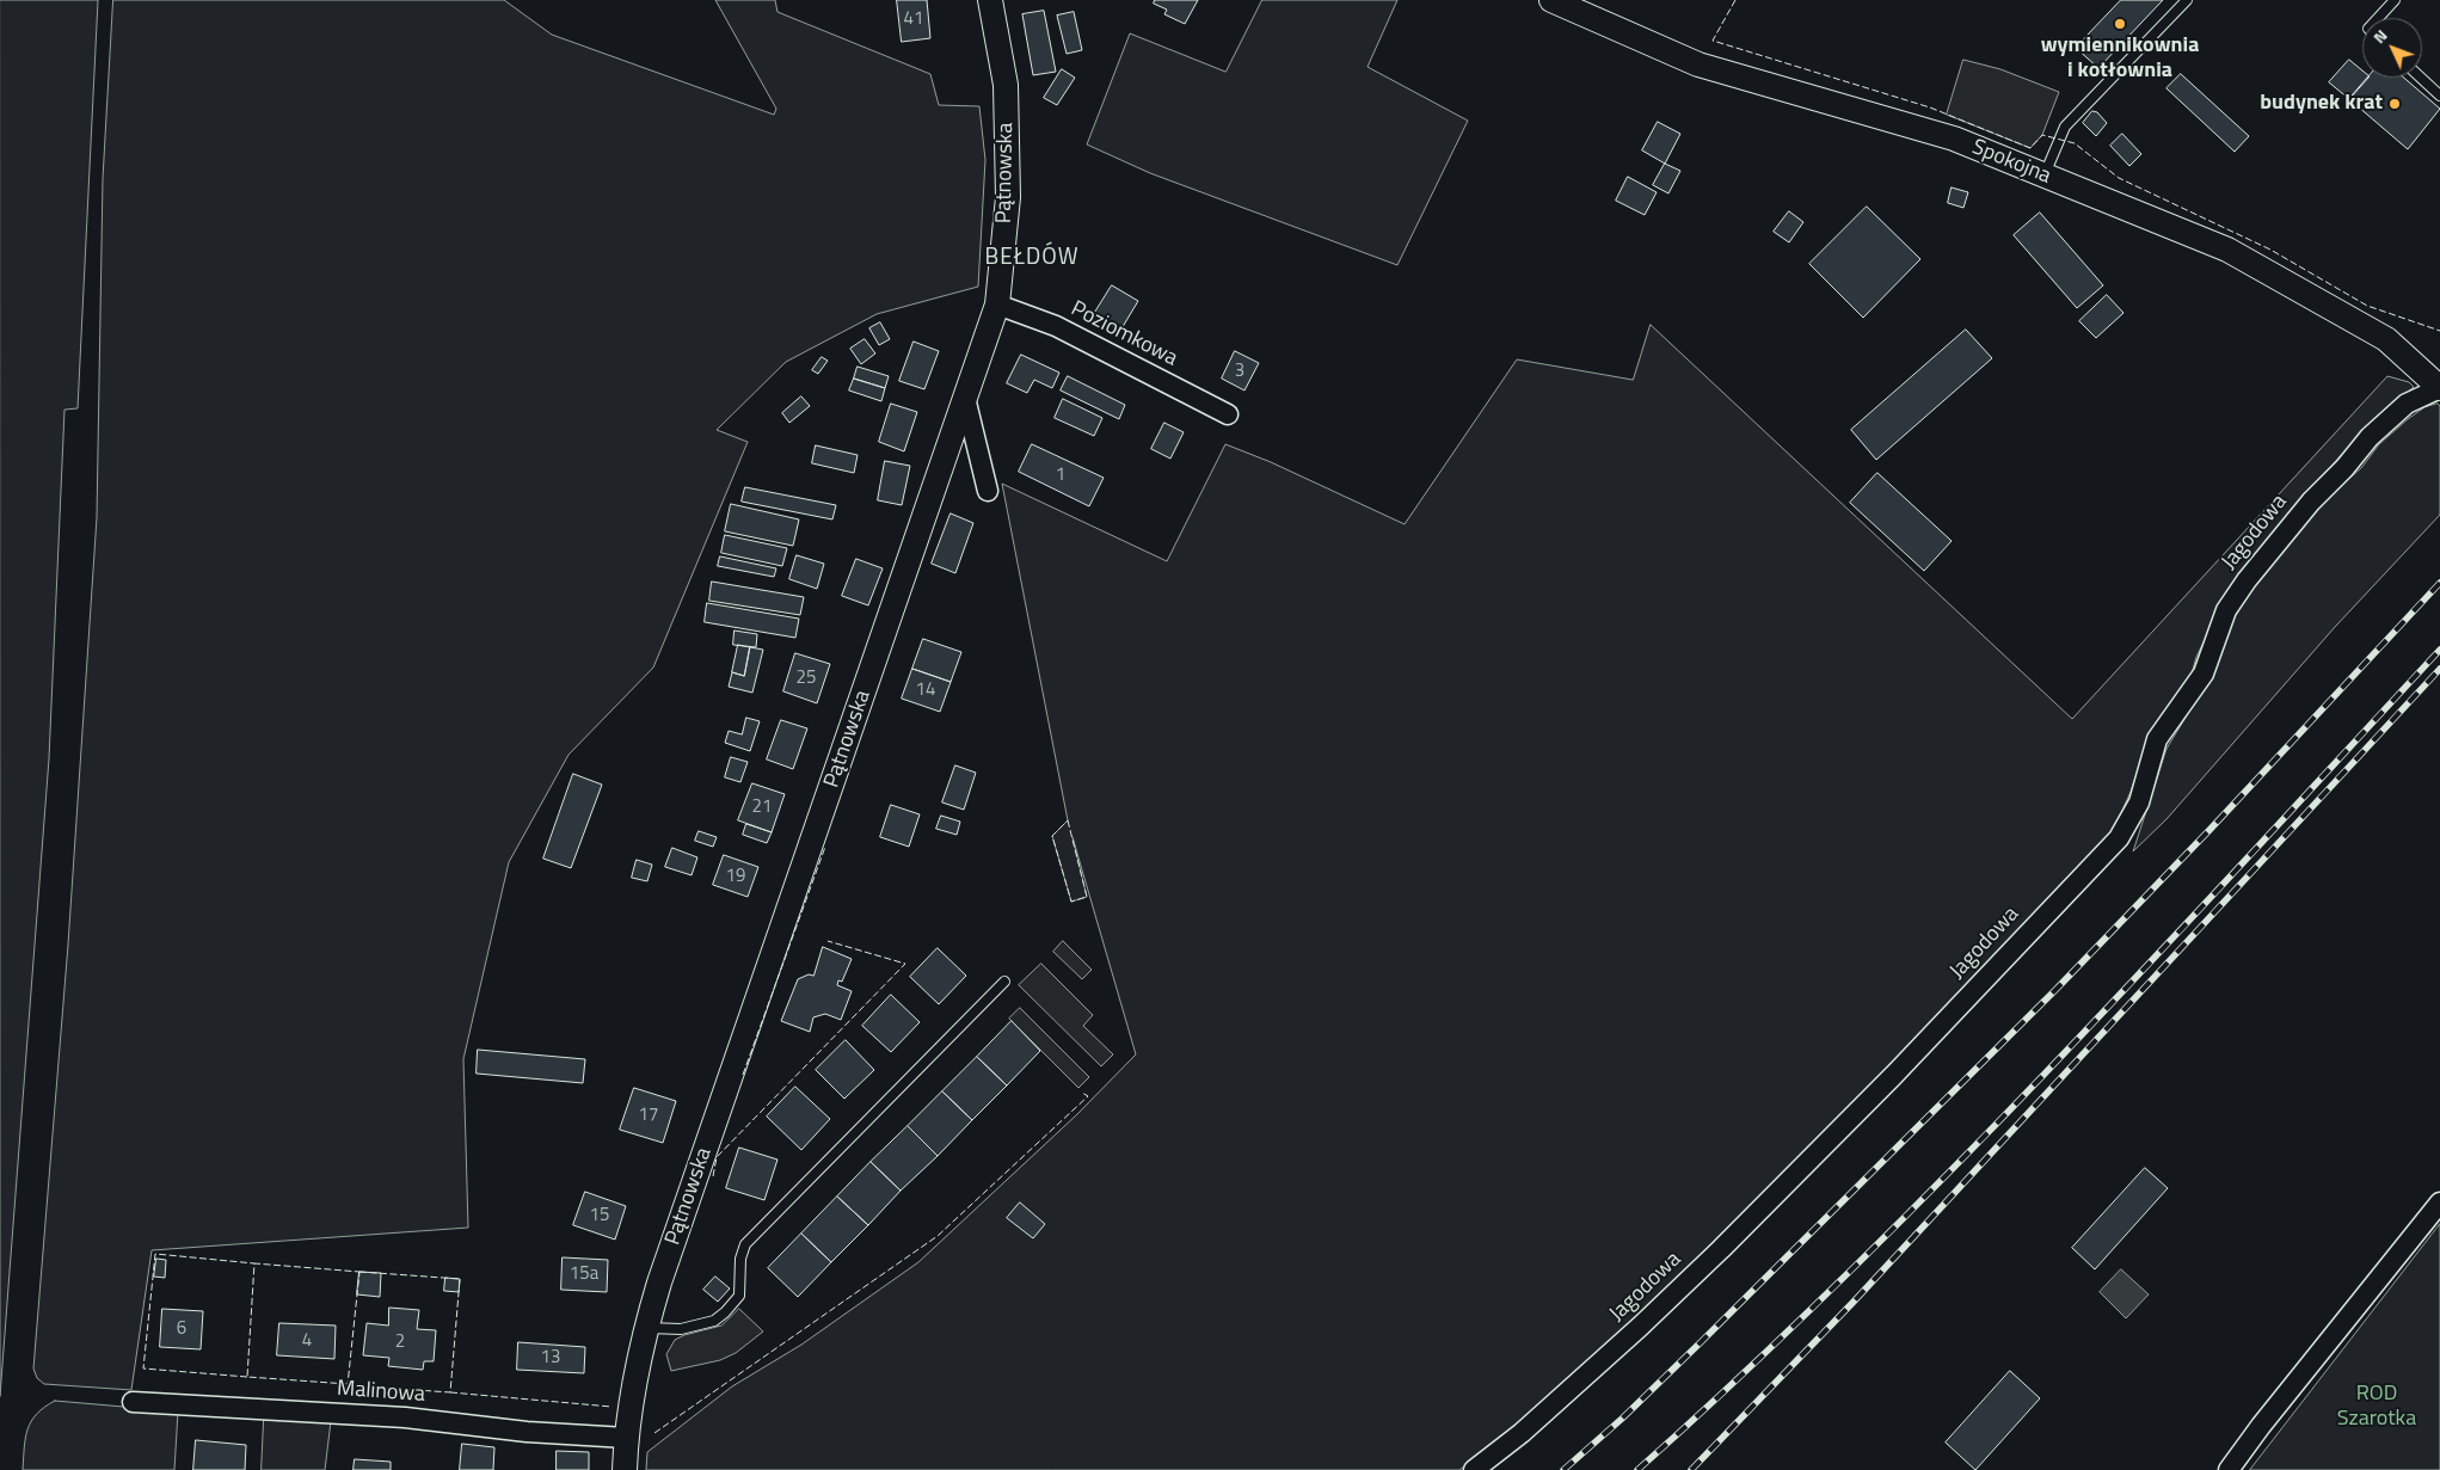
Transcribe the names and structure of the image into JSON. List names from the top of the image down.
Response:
{
  "streets": {
    "street": [
      "Spokojna",
      "Pątnowska",
      "Poziomkowa",
      "Jagodowa",
      "Malinowa"
    ]
  },
  "crossings": [
    ["Spokojna", "Jagodowa"],
    ["Pątnowska", "Poziomkowa"],
    ["Pątnowska", "Malinowa"]
  ],
  "districts": ["BEŁDÓW"],
  "parks": ["ROD Szarotka"],
  "places": ["wymiennikownia i kotłownia", "budynek krat"],
  "house_numbers": [
    "41",
    "3",
    "1",
    "25",
    "14",
    "21",
    "19",
    "17",
    "15",
    "15a",
    "6",
    "4",
    "2",
    "13"
  ],
  "north": "top left"
}
